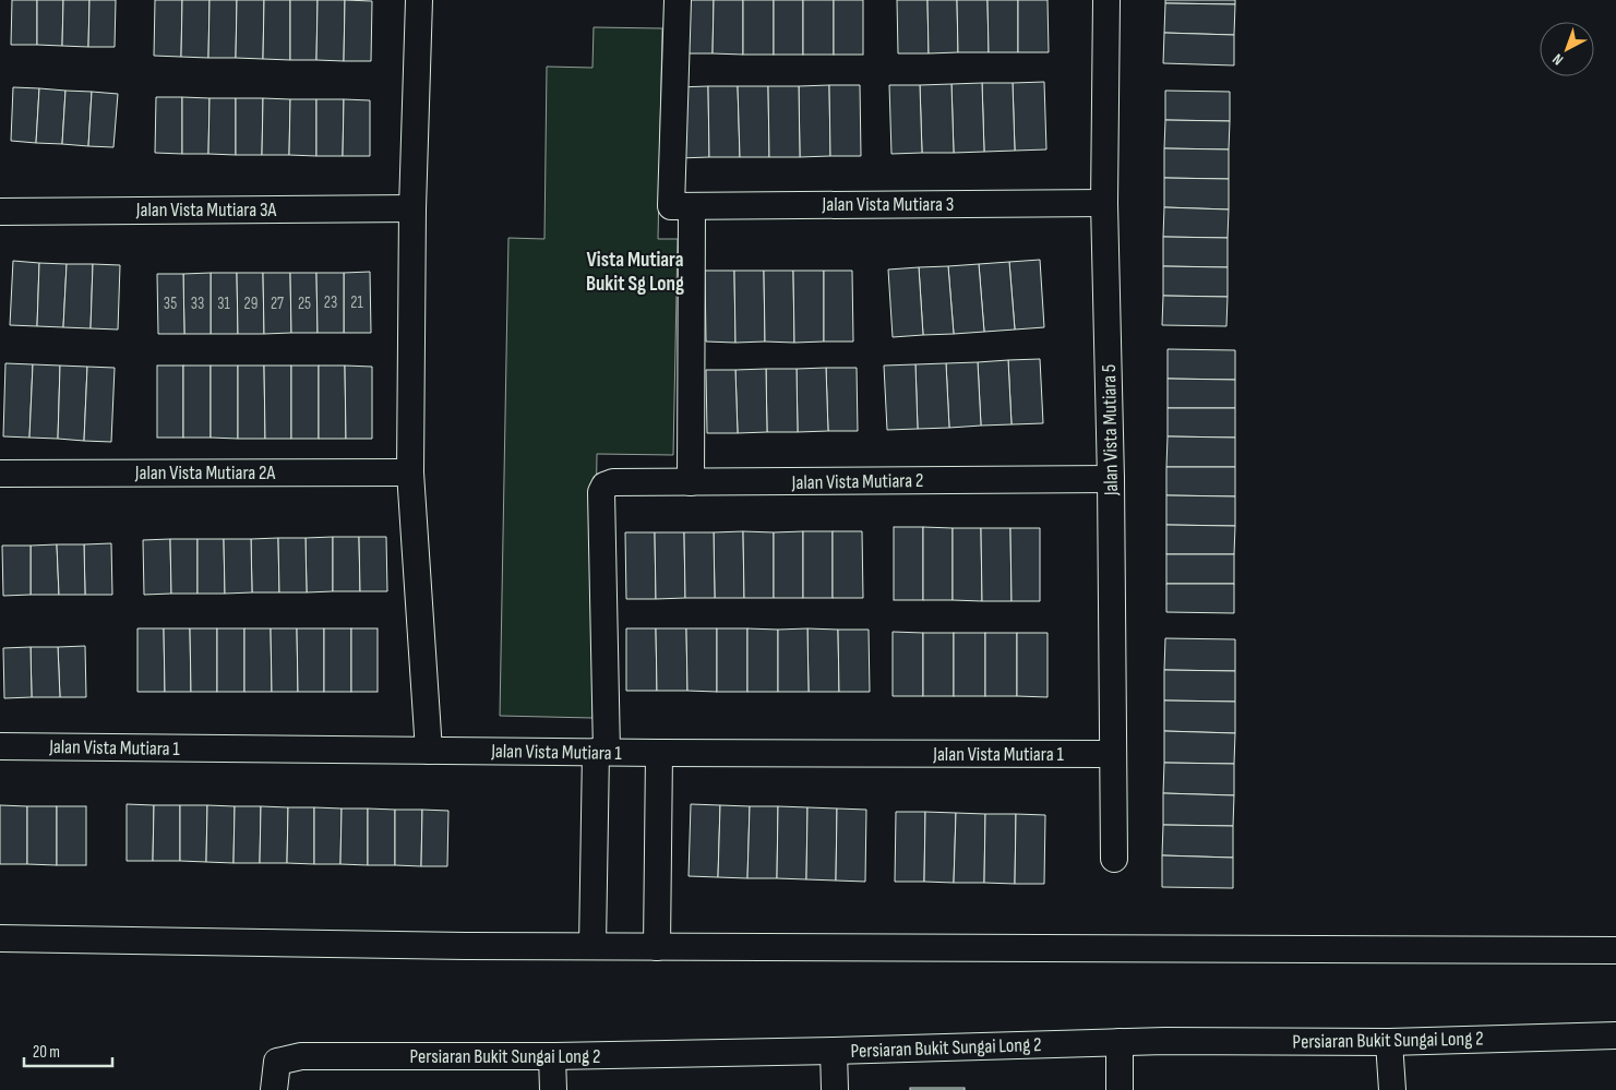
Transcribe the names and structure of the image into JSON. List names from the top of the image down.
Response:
{
  "streets": {
    "street": [
      "Jalan Vista Mutiara 3",
      "Jalan Vista Mutiara 3A",
      "Jalan Vista Mutiara 5",
      "Jalan Vista Mutiara 2A",
      "Jalan Vista Mutiara 2",
      "Jalan Vista Mutiara 1",
      "Persiaran Bukit Sungai Long 2"
    ]
  },
  "crossings": [
    ["Jalan Vista Mutiara 3", "Jalan Vista Mutiara 5"],
    ["Jalan Vista Mutiara 5", "Jalan Vista Mutiara 2"],
    ["Jalan Vista Mutiara 5", "Jalan Vista Mutiara 1"],
    ["Jalan Vista Mutiara 2", "Jalan Vista Mutiara 1"]
  ],
  "districts": ["Vista Mutiara Bukit Sg Long"],
  "house_numbers": [
    "23",
    "21",
    "35",
    "33",
    "31",
    "29",
    "27",
    "25"
  ],
  "scale_bar": "20 m",
  "north": "bottom left"
}
